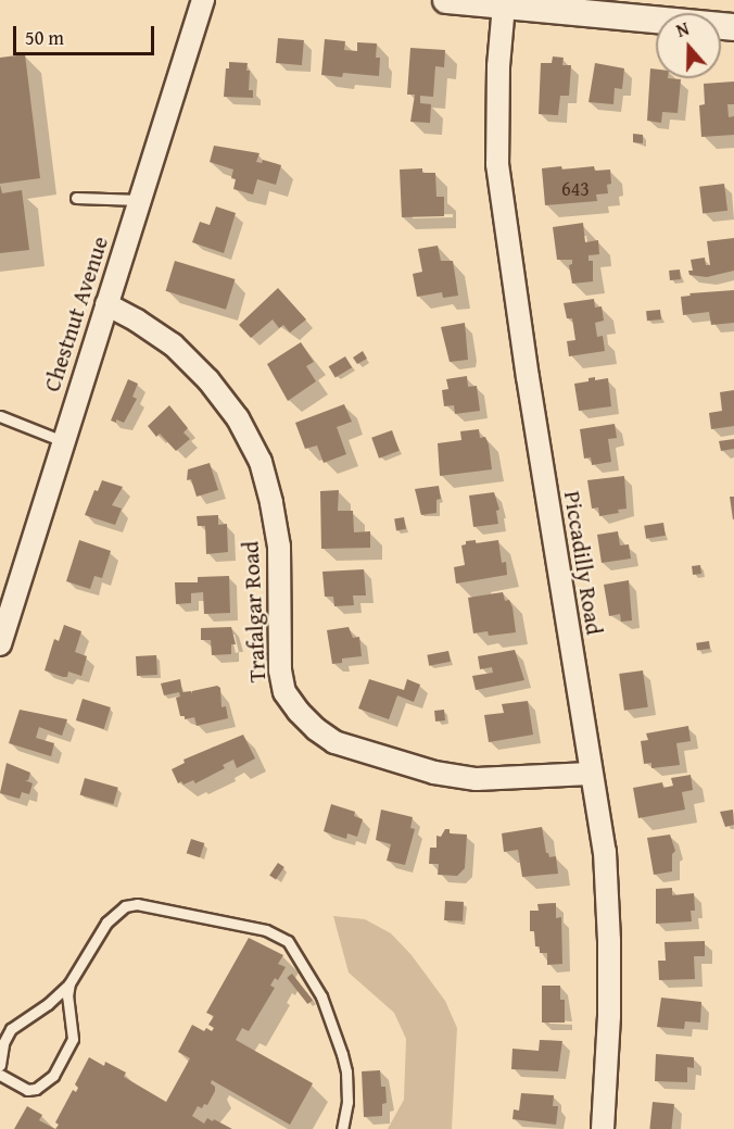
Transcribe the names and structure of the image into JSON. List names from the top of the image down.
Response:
{
  "streets": {
    "street": ["Chestnut Avenue", "Piccadilly Road", "Trafalgar Road"]
  },
  "crossings": [
    ["Chestnut Avenue", "Trafalgar Road"],
    ["Piccadilly Road", "Trafalgar Road"]
  ],
  "house_numbers": ["643"],
  "scale_bar": "50 m",
  "north": "top"
}
